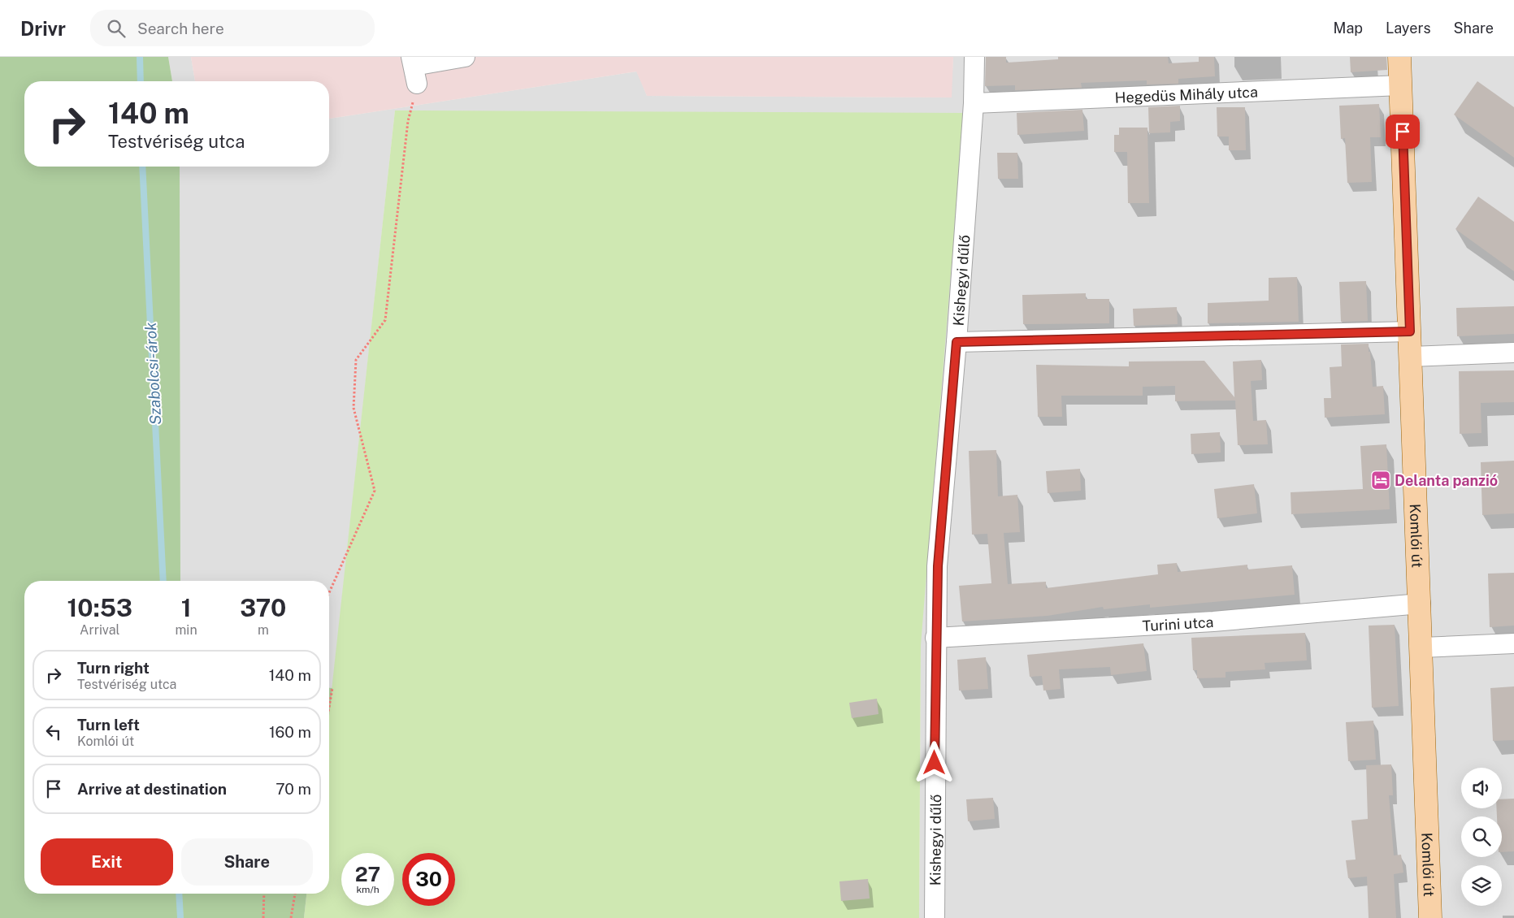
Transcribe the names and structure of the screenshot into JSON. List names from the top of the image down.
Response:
{
  "streets": {
    "main road": ["Komlói út"],
    "street": ["Hegedüs Mihály utca", "Kishegyi dűlő", "Turini utca"]
  },
  "crossings": [
    ["Hegedüs Mihály utca", "Kishegyi dűlő"],
    ["Hegedüs Mihály utca", "Komlói út"],
    ["Kishegyi dűlő", "Turini utca"],
    ["Komlói út", "Turini utca"]
  ],
  "water": ["Szabolcsi-árok"],
  "places": {
    "hotel": ["Delanta panzió"]
  },
  "page": {
    "header": "Drivr",
    "search": "Search here",
    "nav": ["Map", "Layers", "Share"],
    "turn": ["140 m", "Testvériség utca"],
    "eta": [
      "10:53",
      "Arrival",
      "1",
      "min",
      "370",
      "m"
    ],
    "list": [
      {
        "name": "Turn right",
        "note": "Testvériség utca",
        "value": "140 m"
      },
      {
        "name": "Turn left",
        "note": "Komlói út",
        "value": "160 m"
      },
      {
        "name": "Arrive at destination",
        "value": "70 m"
      }
    ],
    "buttons": ["Exit", "Share"],
    "speed": "27 km/h",
    "limit": "30"
  }
}
